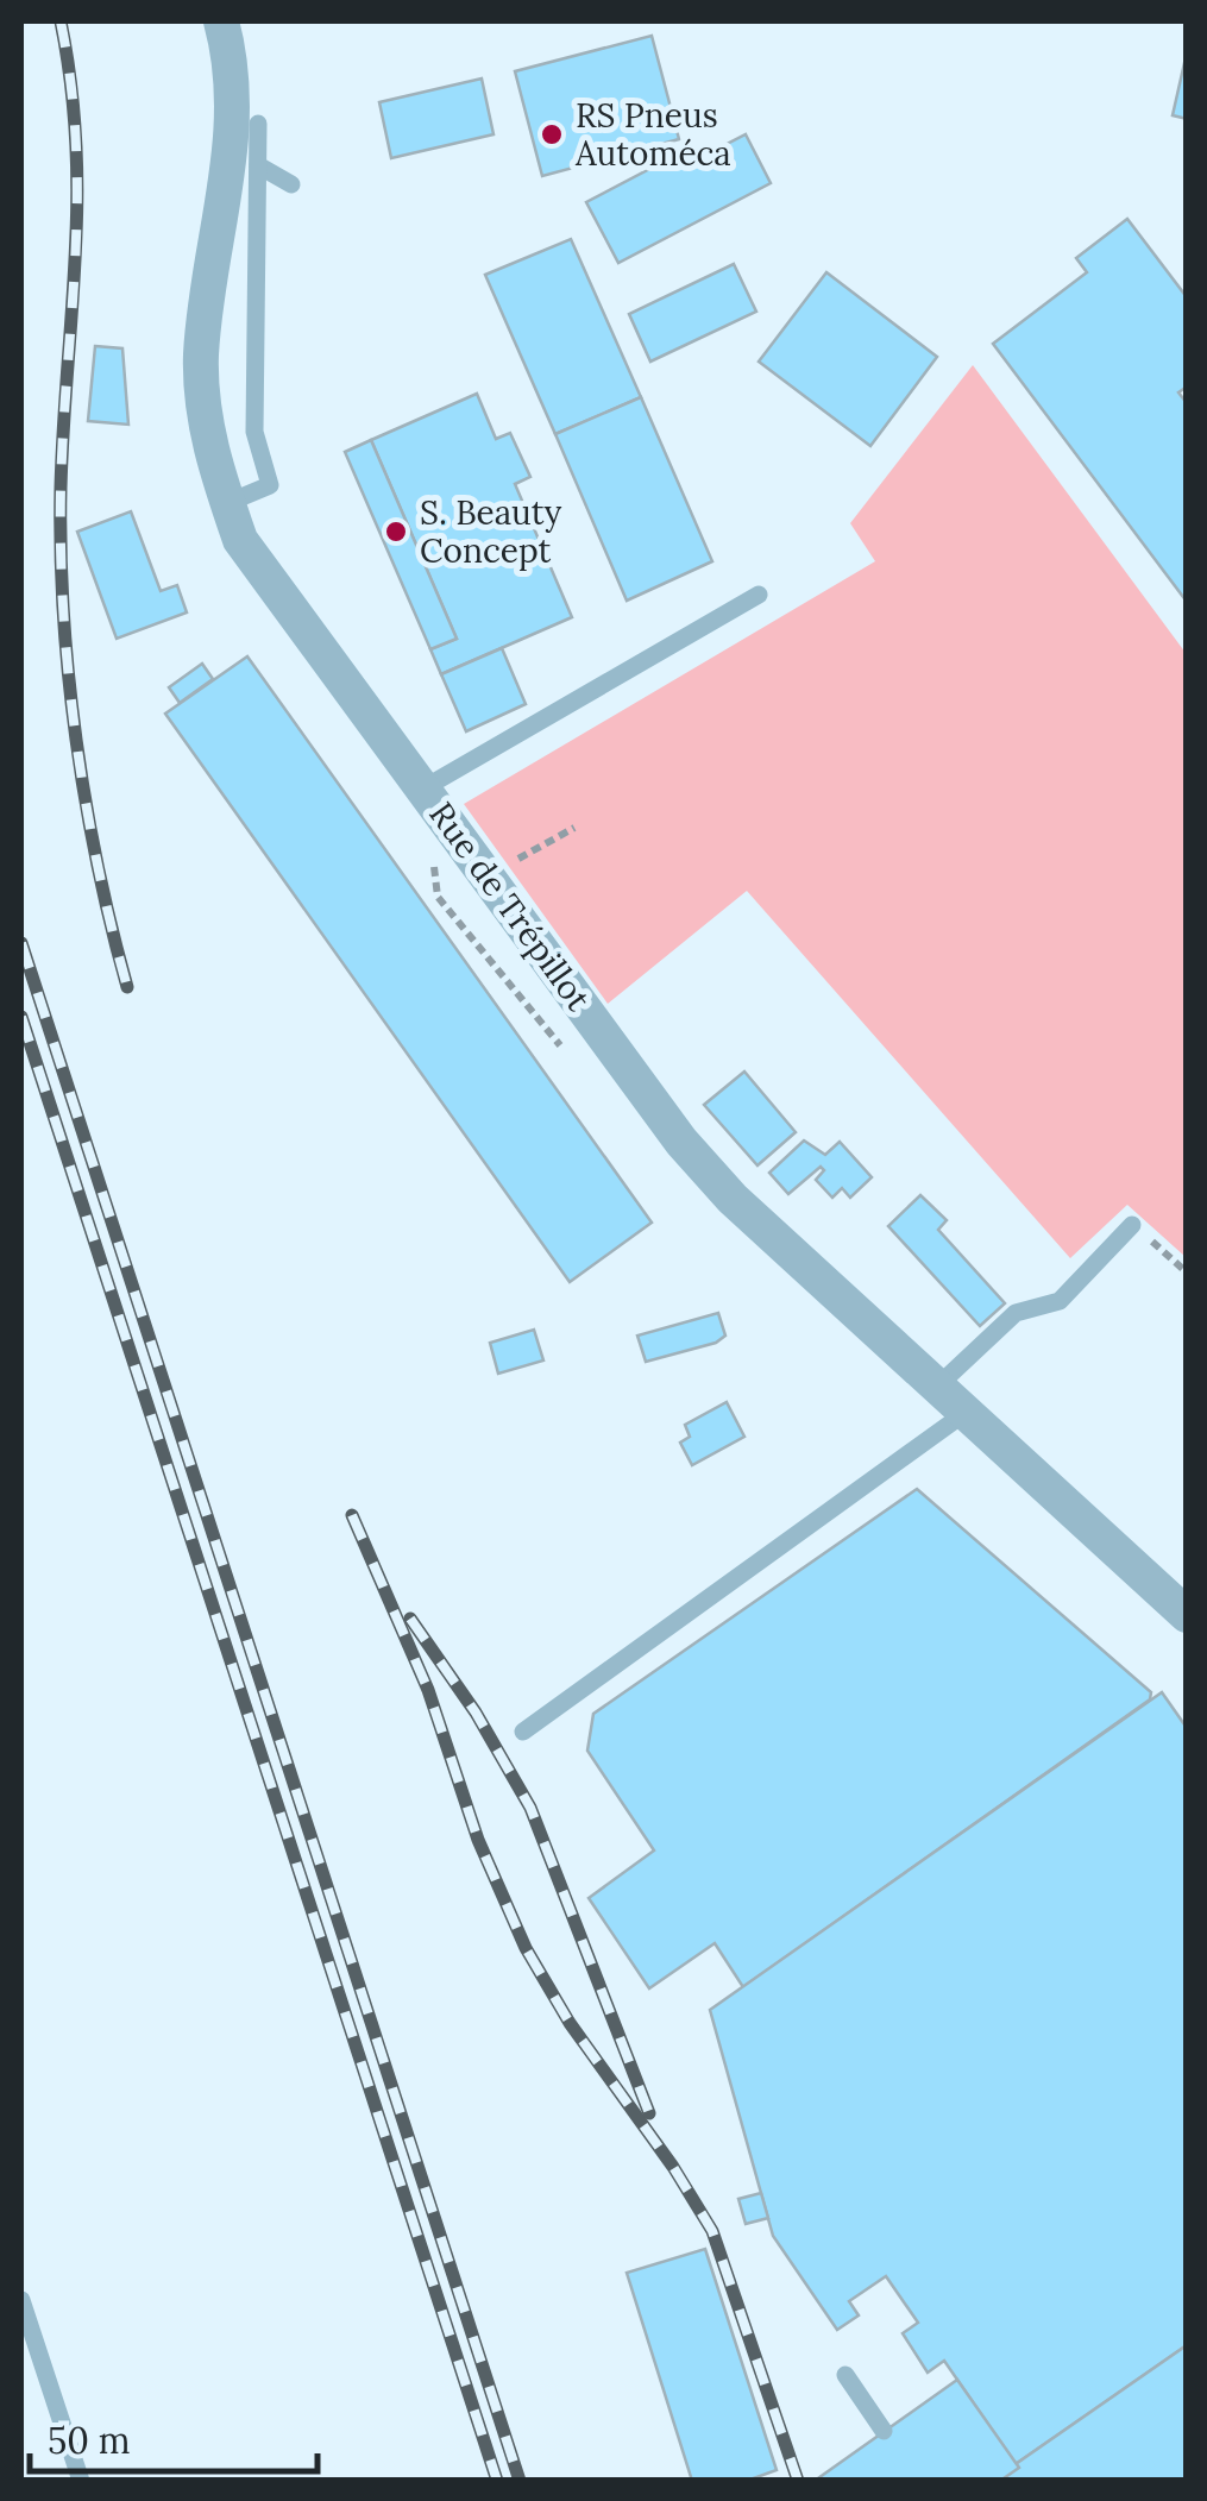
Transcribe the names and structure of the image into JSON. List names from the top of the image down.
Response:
{
  "streets": {
    "street": ["Rue de Trépillot"]
  },
  "places": ["RS Pneus Automéca", "S. Beauty Concept"],
  "scale_bar": "50 m"
}
